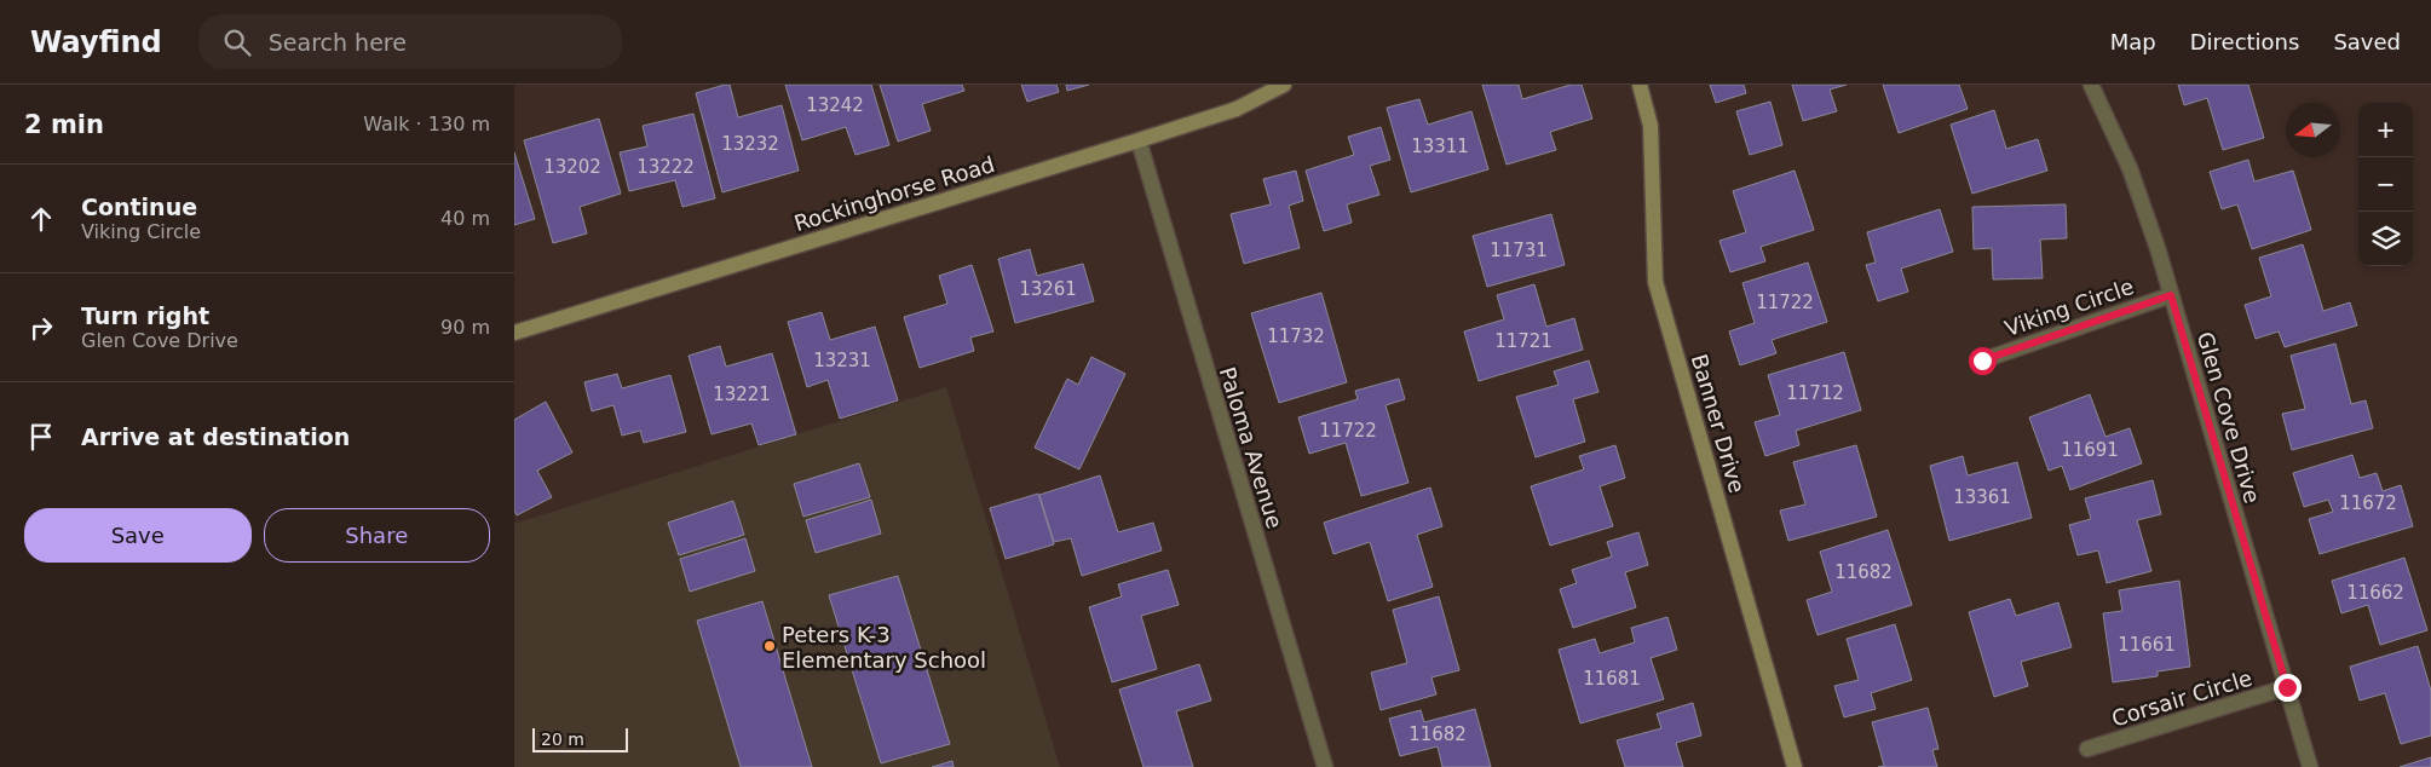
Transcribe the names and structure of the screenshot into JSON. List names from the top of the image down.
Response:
{
  "streets": {
    "street": [
      "Rockinghorse Road",
      "Viking Circle",
      "Glen Cove Drive",
      "Banner Drive",
      "Paloma Avenue",
      "Corsair Circle"
    ]
  },
  "crossings": [
    ["Rockinghorse Road", "Paloma Avenue"],
    ["Viking Circle", "Glen Cove Drive"],
    ["Glen Cove Drive", "Corsair Circle"]
  ],
  "places": ["Peters K-3 Elementary School"],
  "house_numbers": [
    "13242",
    "13232",
    "13311",
    "13202",
    "13222",
    "11731",
    "13261",
    "11722",
    "11732",
    "11721",
    "13231",
    "11712",
    "13221",
    "11722",
    "11691",
    "13361",
    "11672",
    "11682",
    "11662",
    "11661",
    "11681",
    "11682"
  ],
  "scale_bar": "20 m",
  "north": "left",
  "page": {
    "header": "Wayfind",
    "search": "Search here",
    "nav": ["Map", "Directions", "Saved"],
    "heading": ["2 min", "Walk · 130 m"],
    "map_buttons": ["+", "−"],
    "list": [
      ["Continue", "Viking Circle", "40 m"],
      ["Turn right", "Glen Cove Drive", "90 m"],
      "Arrive at destination"
    ],
    "buttons": ["Save", "Share"],
    "scale": "20 m"
  }
}
